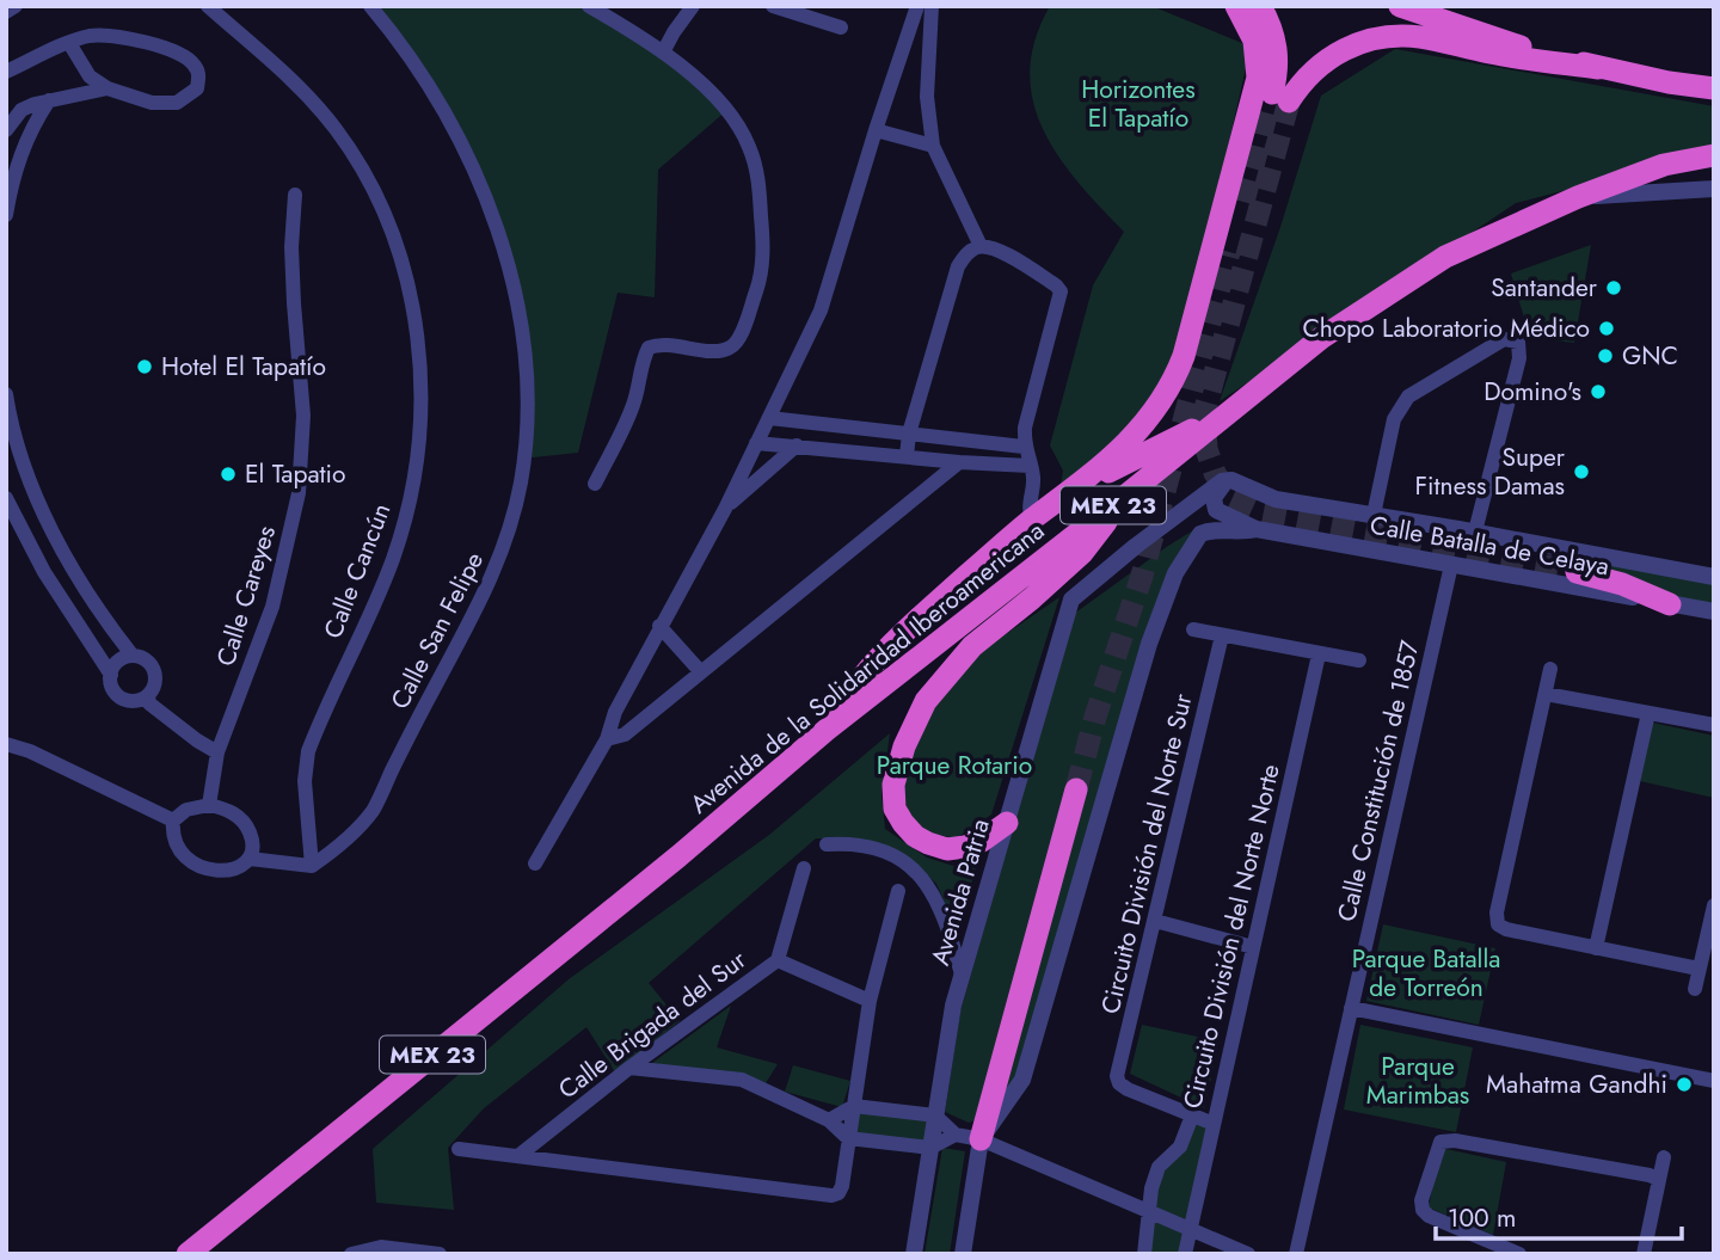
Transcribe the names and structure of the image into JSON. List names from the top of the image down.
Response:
{
  "streets": {
    "highway": ["MEX 23", "Avenida de la Solidaridad Iberoamericana"],
    "street": [
      "Calle Batalla de Celaya",
      "Calle Cancún",
      "Calle Careyes",
      "Calle San Felipe",
      "Calle Constitución de 1857",
      "Circuito División del Norte Sur",
      "Avenida Patria",
      "Circuito División del Norte Norte",
      "Calle Brigada del Sur"
    ]
  },
  "crossings": [
    ["Calle Batalla de Celaya", "Calle Constitución de 1857"],
    ["Calle Batalla de Celaya", "Avenida Patria"],
    ["Calle Cancún", "Calle San Felipe"]
  ],
  "parks": [
    "Horizontes El Tapatío",
    "Parque Rotario",
    "Parque Batalla de Torreón",
    "Parque Marimbas"
  ],
  "places": [
    "Santander",
    "Chopo Laboratorio Médico",
    "GNC",
    "Hotel El Tapatío",
    "Domino's",
    "Super Fitness Damas",
    "El Tapatio",
    "Mahatma Gandhi"
  ],
  "scale_bar": "100 m"
}
